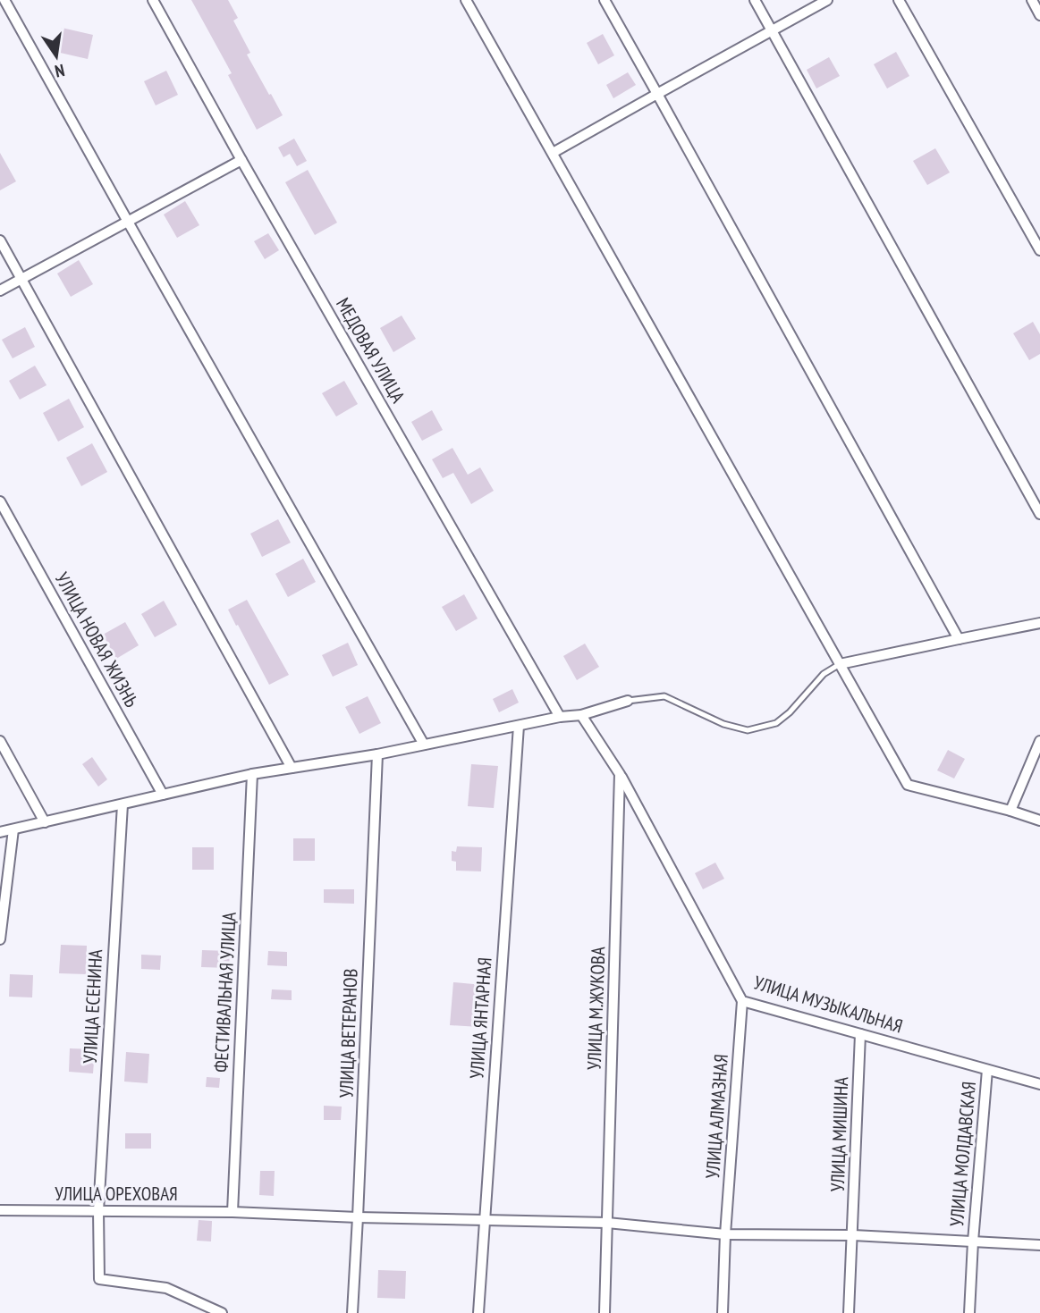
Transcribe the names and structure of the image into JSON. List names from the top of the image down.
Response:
{
  "streets": {
    "street": [
      "МЕДОВАЯ УЛИЦА",
      "УЛИЦА НОВАЯ ЖИЗНЬ",
      "ФЕСТИВАЛЬНАЯ УЛИЦА",
      "УЛИЦА МУЗЫКАЛЬНАЯ",
      "УЛИЦА ЕСЕНИНА",
      "УЛИЦА М.ЖУКОВА",
      "УЛИЦА ЯНТАРНАЯ",
      "УЛИЦА ВЕТЕРАНОВ",
      "УЛИЦА АЛМАЗНАЯ",
      "УЛИЦА МИШИНА",
      "УЛИЦА МОЛДАВСКАЯ",
      "УЛИЦА ОРЕХОВАЯ"
    ]
  },
  "crossings": [
    ["ФЕСТИВАЛЬНАЯ УЛИЦА", "УЛИЦА ОРЕХОВАЯ"],
    ["УЛИЦА МУЗЫКАЛЬНАЯ", "УЛИЦА М.ЖУКОВА"],
    ["УЛИЦА МУЗЫКАЛЬНАЯ", "УЛИЦА АЛМАЗНАЯ"],
    ["УЛИЦА МУЗЫКАЛЬНАЯ", "УЛИЦА МИШИНА"],
    ["УЛИЦА МУЗЫКАЛЬНАЯ", "УЛИЦА МОЛДАВСКАЯ"],
    ["УЛИЦА ЕСЕНИНА", "УЛИЦА ОРЕХОВАЯ"],
    ["УЛИЦА М.ЖУКОВА", "УЛИЦА ОРЕХОВАЯ"],
    ["УЛИЦА ЯНТАРНАЯ", "УЛИЦА ОРЕХОВАЯ"],
    ["УЛИЦА ВЕТЕРАНОВ", "УЛИЦА ОРЕХОВАЯ"],
    ["УЛИЦА АЛМАЗНАЯ", "УЛИЦА ОРЕХОВАЯ"],
    ["УЛИЦА МИШИНА", "УЛИЦА ОРЕХОВАЯ"],
    ["УЛИЦА МОЛДАВСКАЯ", "УЛИЦА ОРЕХОВАЯ"]
  ],
  "north": "bottom"
}
